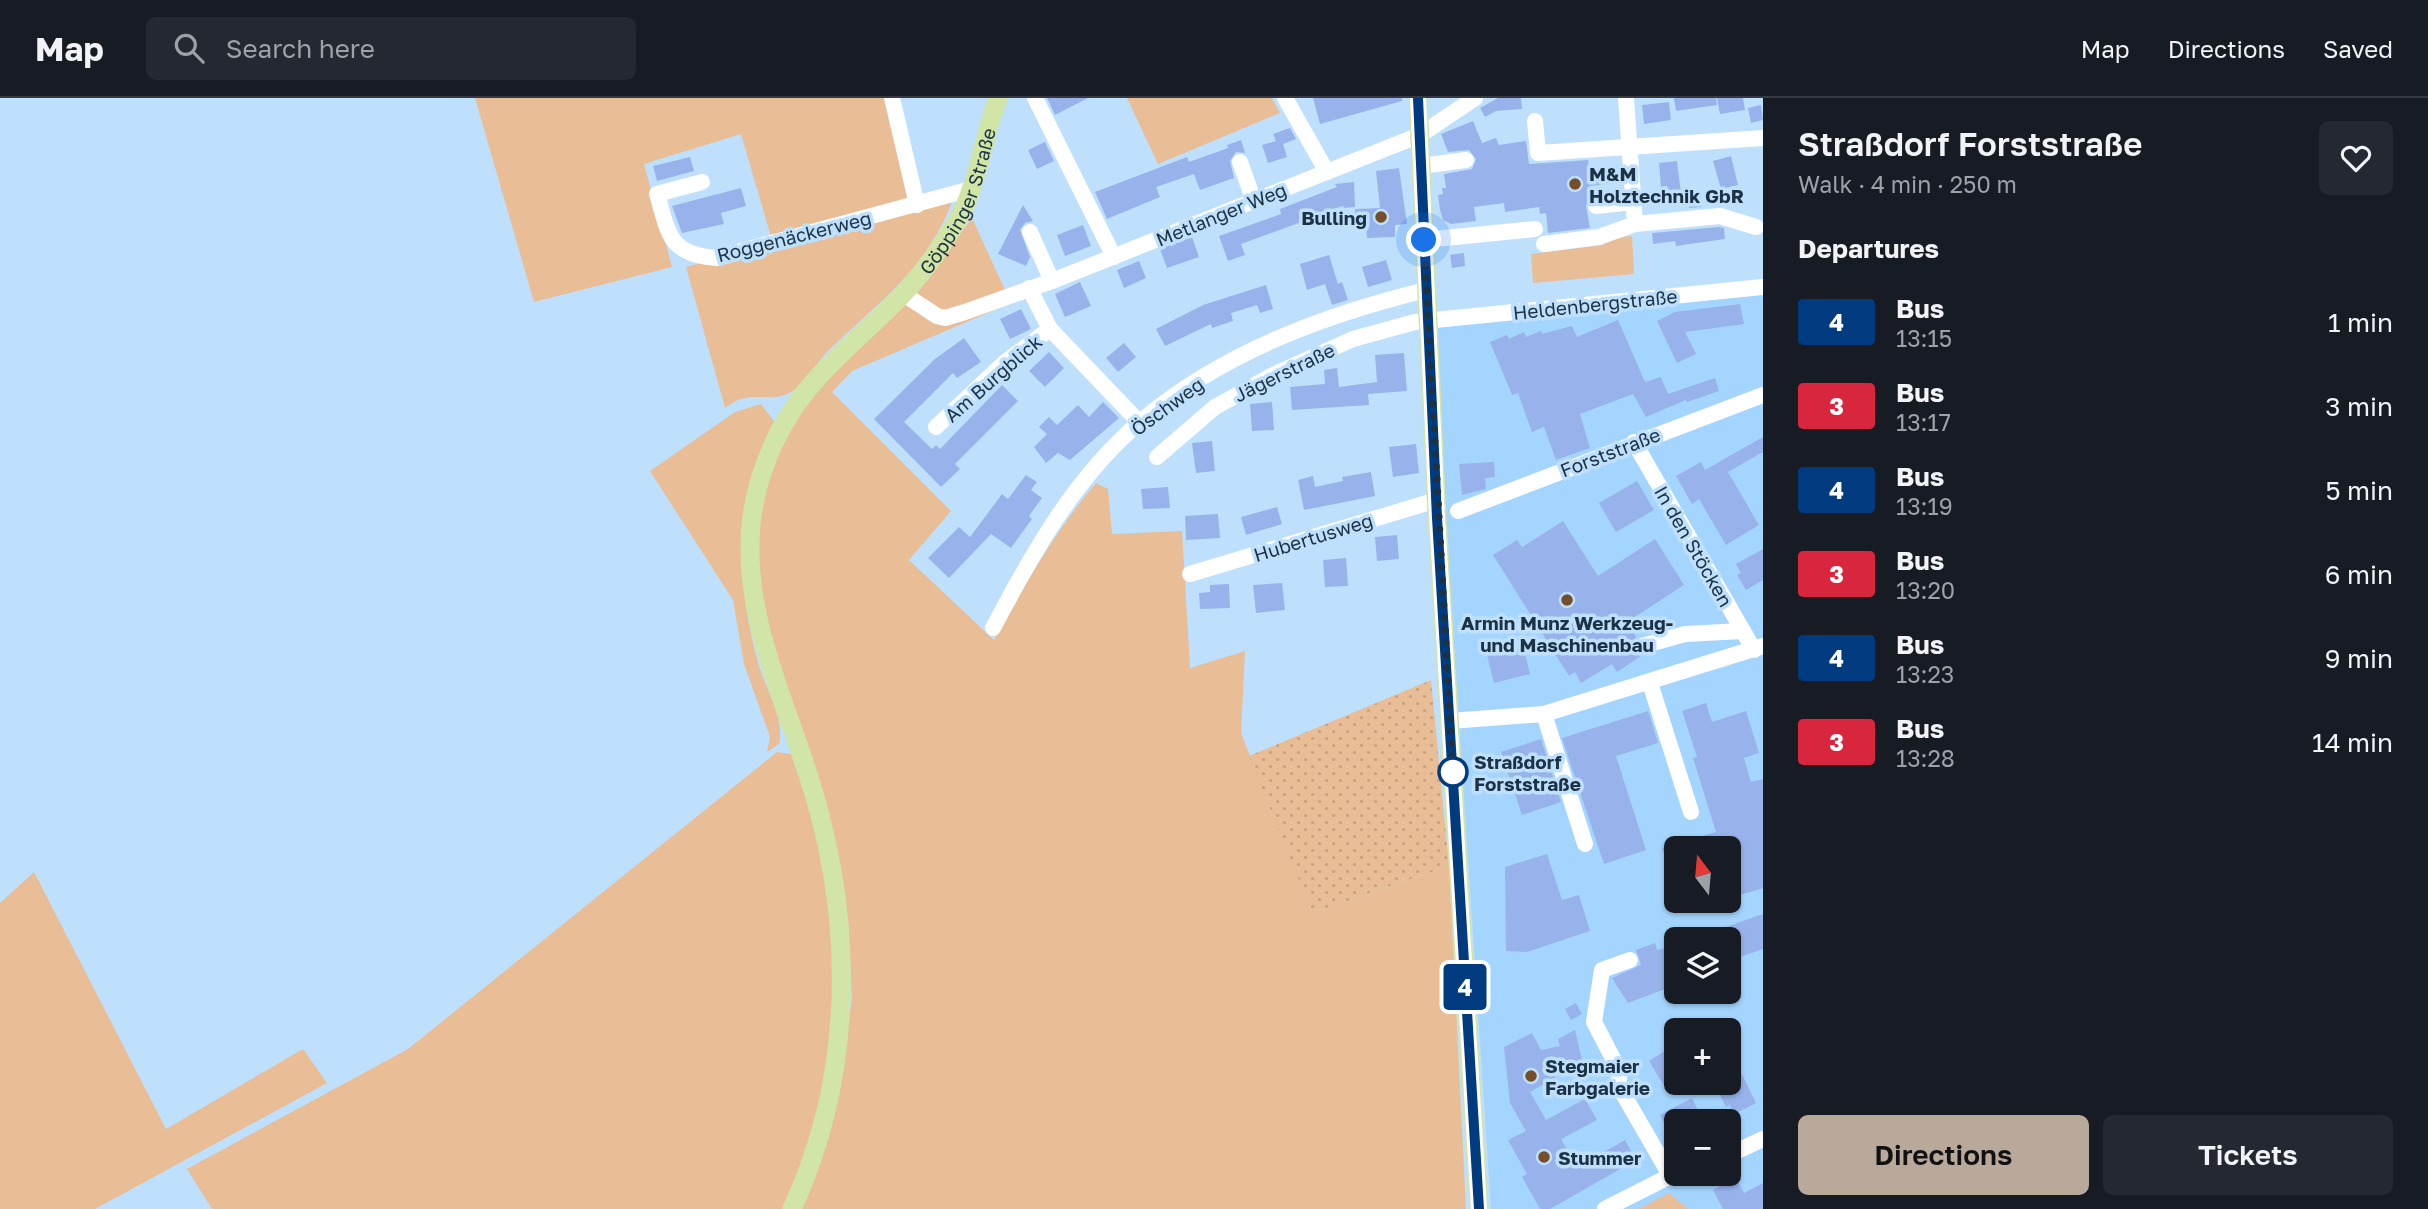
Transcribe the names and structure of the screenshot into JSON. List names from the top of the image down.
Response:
{
  "streets": {
    "main road": ["Göppinger Straße"],
    "street": [
      "Metlanger Weg",
      "Roggenäckerweg",
      "Heldenbergstraße",
      "Jägerstraße",
      "Am Burgblick",
      "Öschweg",
      "Forststraße",
      "Hubertusweg",
      "In den Stöcken"
    ]
  },
  "crossings": [
    ["Göppinger Straße", "Metlanger Weg"],
    ["Göppinger Straße", "Roggenäckerweg"],
    ["Metlanger Weg", "Am Burgblick"],
    ["Heldenbergstraße", "Jägerstraße"],
    ["Am Burgblick", "Öschweg"],
    ["Forststraße", "In den Stöcken"]
  ],
  "places": [
    "M&M Holztechnik GbR",
    "Bulling",
    "Armin Munz Werkzeug- und Maschinenbau",
    "Straßdorf Forststraße",
    "Stegmaier Farbgalerie",
    "Stummer"
  ],
  "lines": ["bus line 4"],
  "north": "top",
  "page": {
    "header": "Map",
    "search": "Search here",
    "nav": ["Map", "Directions", "Saved"],
    "on_map": "4",
    "heading": [
      ["Straßdorf Forststraße", "Walk · 4 min · 250 m"],
      "Departures"
    ],
    "list": [
      {
        "mark": "4",
        "name": "Bus",
        "note": "13:15",
        "value": "1 min"
      },
      {
        "mark": "3",
        "name": "Bus",
        "note": "13:17",
        "value": "3 min"
      },
      {
        "mark": "4",
        "name": "Bus",
        "note": "13:19",
        "value": "5 min"
      },
      {
        "mark": "3",
        "name": "Bus",
        "note": "13:20",
        "value": "6 min"
      },
      {
        "mark": "4",
        "name": "Bus",
        "note": "13:23",
        "value": "9 min"
      },
      {
        "mark": "3",
        "name": "Bus",
        "note": "13:28",
        "value": "14 min"
      }
    ],
    "map_buttons": ["+", "−"],
    "buttons": ["Directions", "Tickets"]
  }
}
